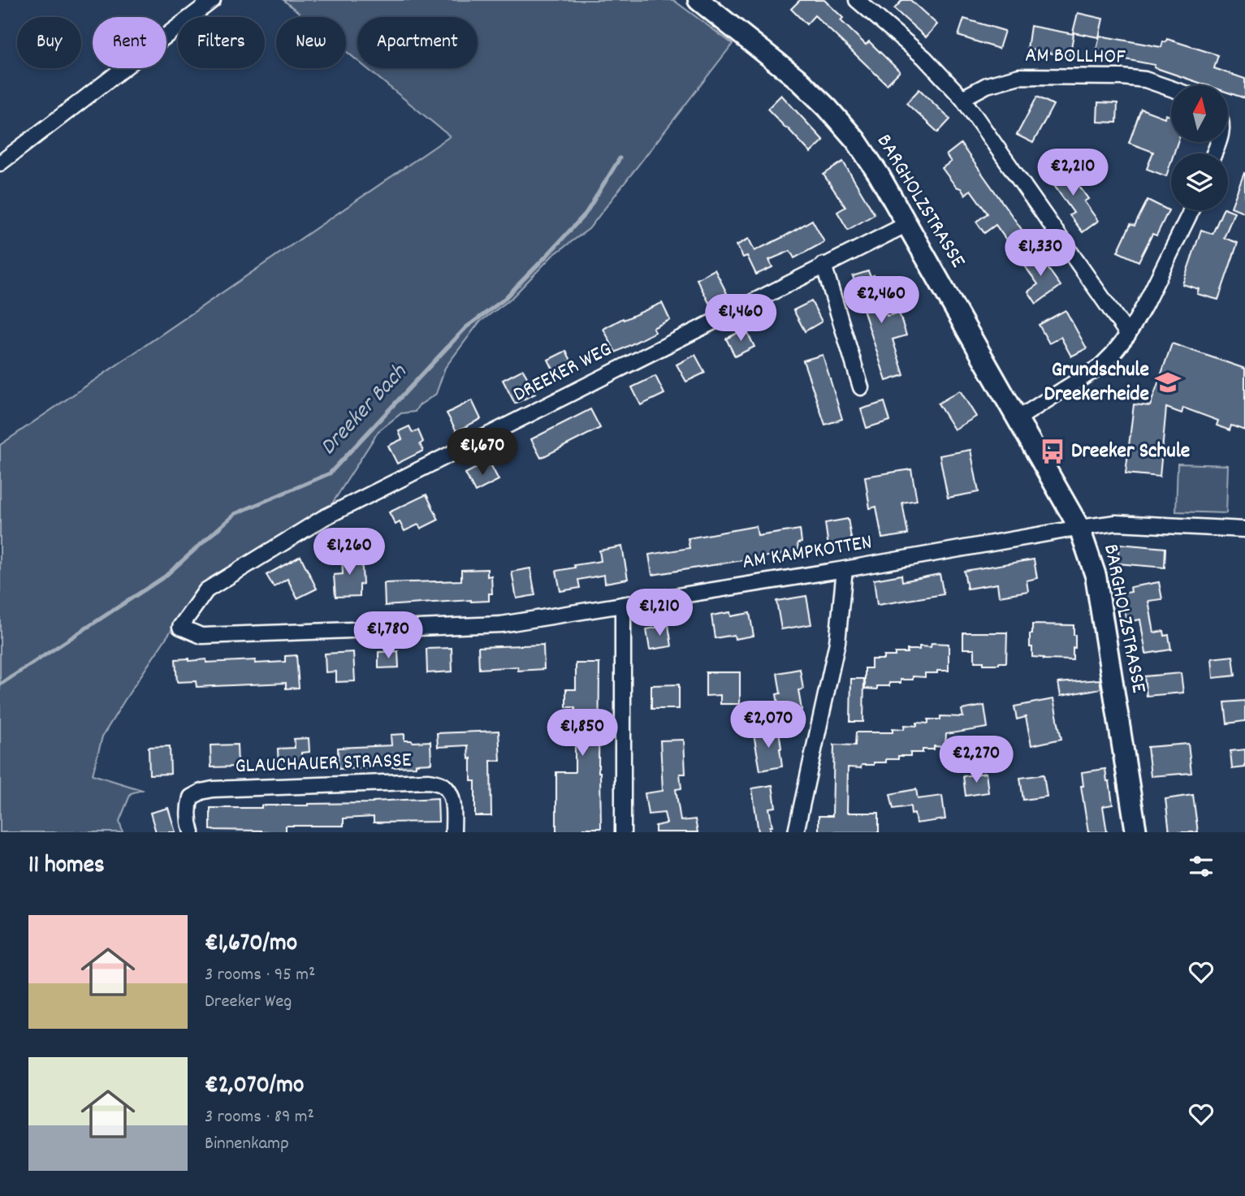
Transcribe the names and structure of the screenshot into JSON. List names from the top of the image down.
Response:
{
  "streets": {
    "main road": ["BARGHOLZSTRASSE"],
    "street": [
      "AM BOLLHOF",
      "DREEKER WEG",
      "AM KAMPKOTTEN",
      "GLAUCHAUER STRASSE"
    ]
  },
  "crossings": [
    ["BARGHOLZSTRASSE", "DREEKER WEG"],
    ["BARGHOLZSTRASSE", "AM KAMPKOTTEN"],
    ["DREEKER WEG", "AM KAMPKOTTEN"]
  ],
  "water": ["Dreeker Bach"],
  "places": {
    "school or university": ["Grundschule Dreekerheide"],
    "bus stop": ["Dreeker Schule"]
  },
  "north": "top",
  "page": {
    "chip": [
      "Buy",
      "Rent",
      "Filters",
      "New",
      "Apartment"
    ],
    "price": [
      "€2,210",
      "€1,330",
      "€2,460",
      "€1,460",
      "€1,670",
      "€1,260",
      "€1,210",
      "€1,780",
      "€2,070",
      "€1,850",
      "€2,270"
    ],
    "heading": "11 homes",
    "list": [
      {
        "name": "€1,670/mo",
        "note": "3 rooms · 95 m² · Dreeker Weg"
      },
      {
        "name": "€2,070/mo",
        "note": "3 rooms · 89 m² · Binnenkamp"
      }
    ]
  }
}
